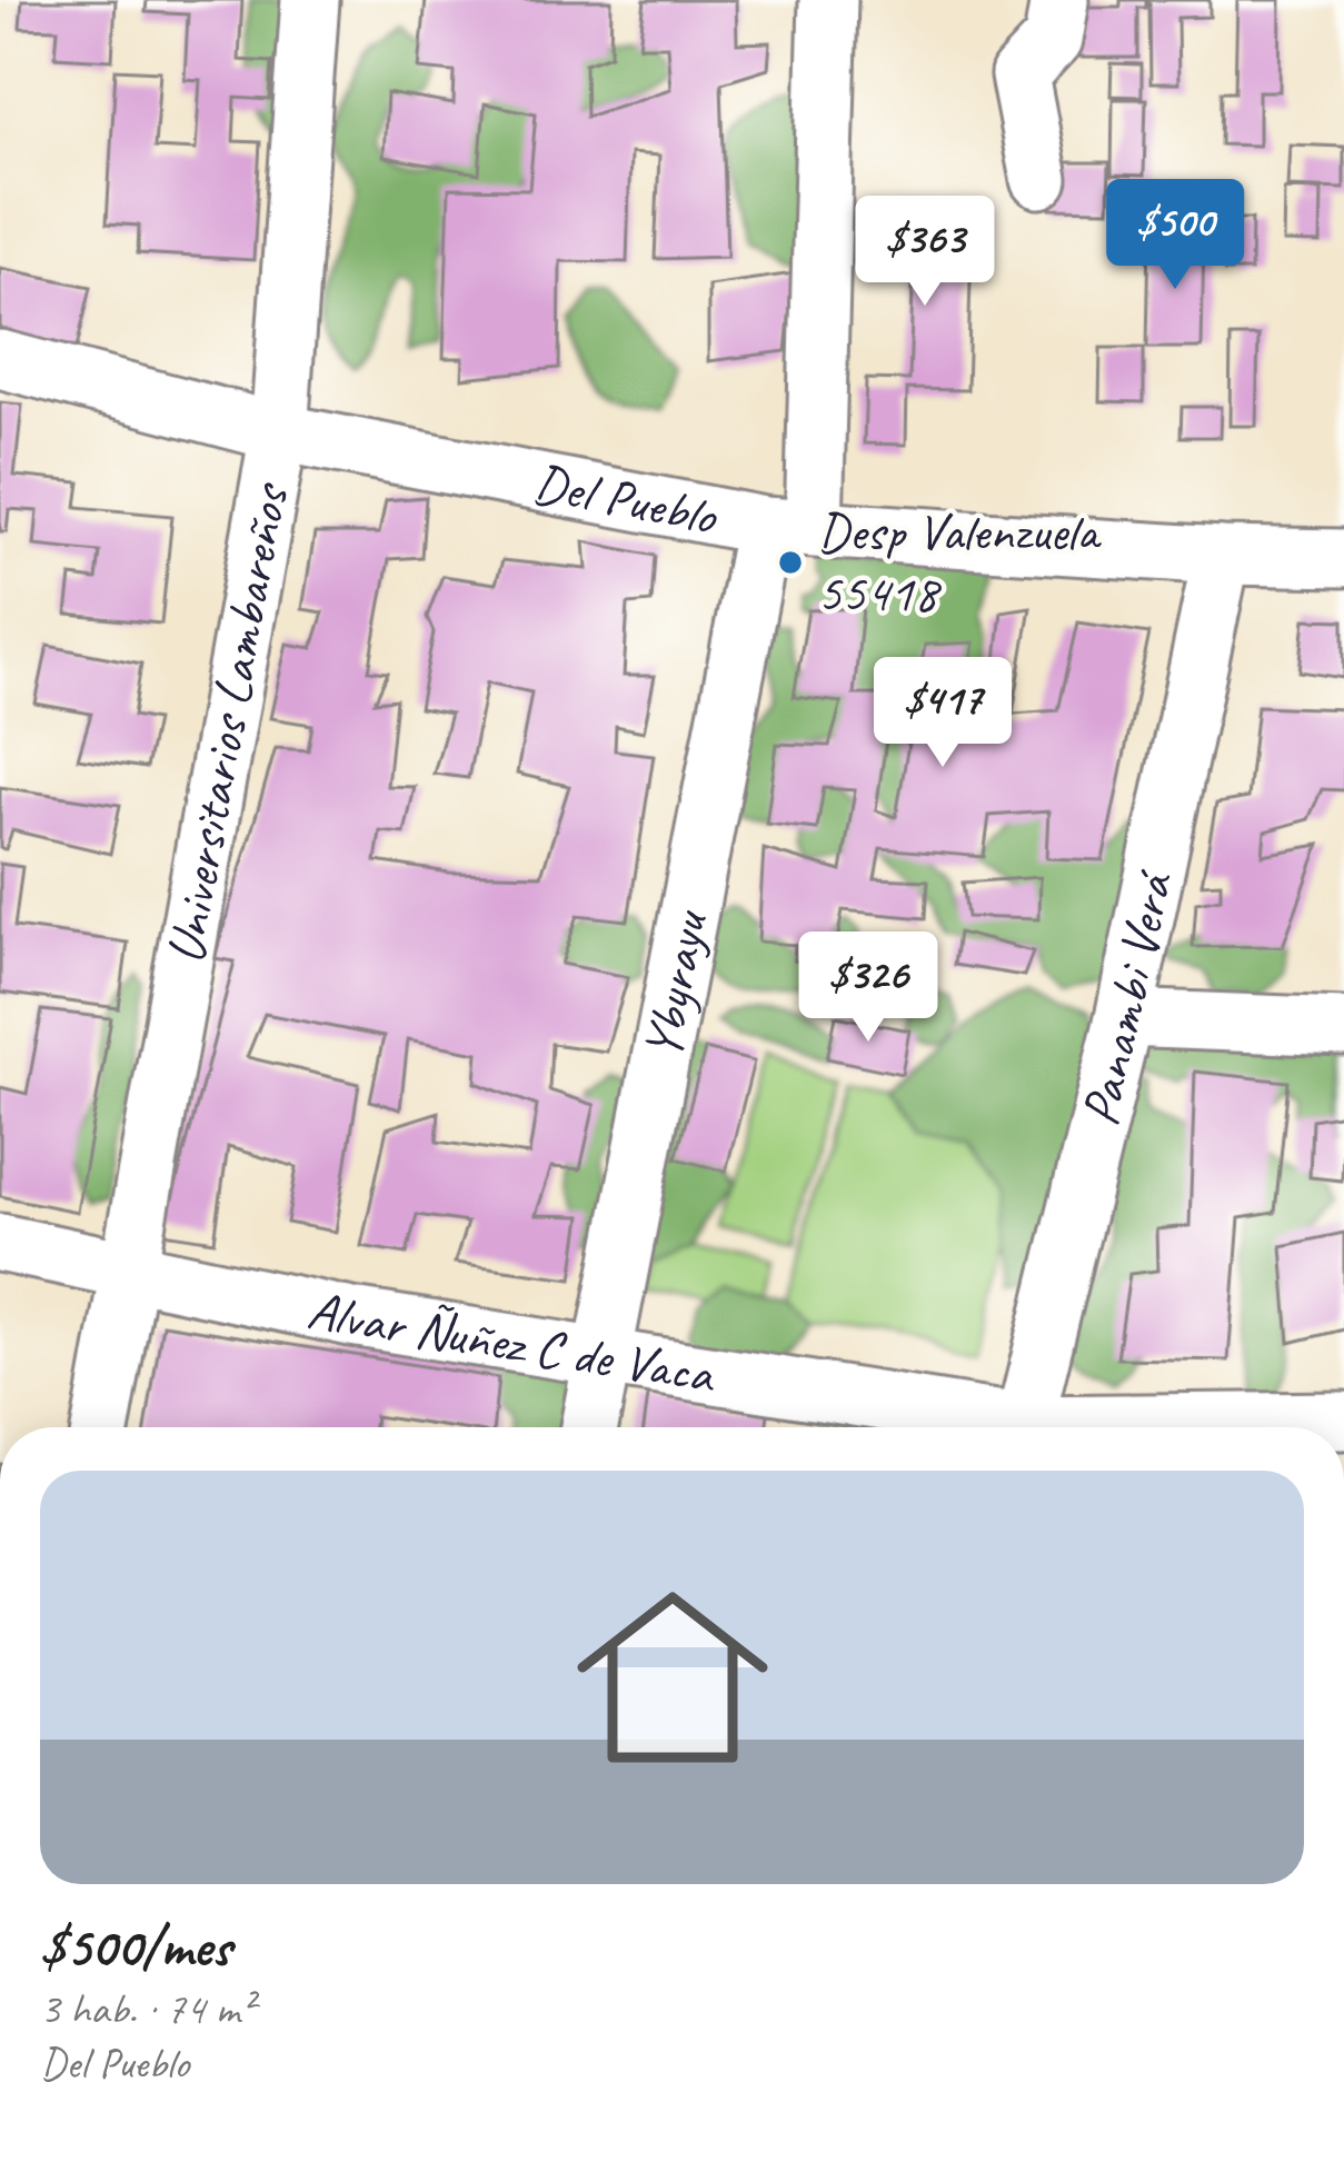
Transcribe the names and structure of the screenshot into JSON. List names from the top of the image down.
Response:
{
  "streets": {
    "street": [
      "Del Pueblo",
      "Universitarios Lambareños",
      "Ybyrayu",
      "Panambi Verá",
      "Alvar Ñuñez C de Vaca"
    ]
  },
  "crossings": [
    ["Del Pueblo", "Universitarios Lambareños"],
    ["Del Pueblo", "Ybyrayu"],
    ["Del Pueblo", "Panambi Verá"],
    ["Universitarios Lambareños", "Alvar Ñuñez C de Vaca"],
    ["Ybyrayu", "Alvar Ñuñez C de Vaca"]
  ],
  "places": ["Desp Valenzuela 55418"],
  "page": {
    "price": [
      "$500",
      "$363",
      "$417",
      "$326"
    ],
    "list": [
      {
        "name": "$500/mes",
        "note": "3 hab. · 74 m² · Del Pueblo"
      }
    ]
  }
}
